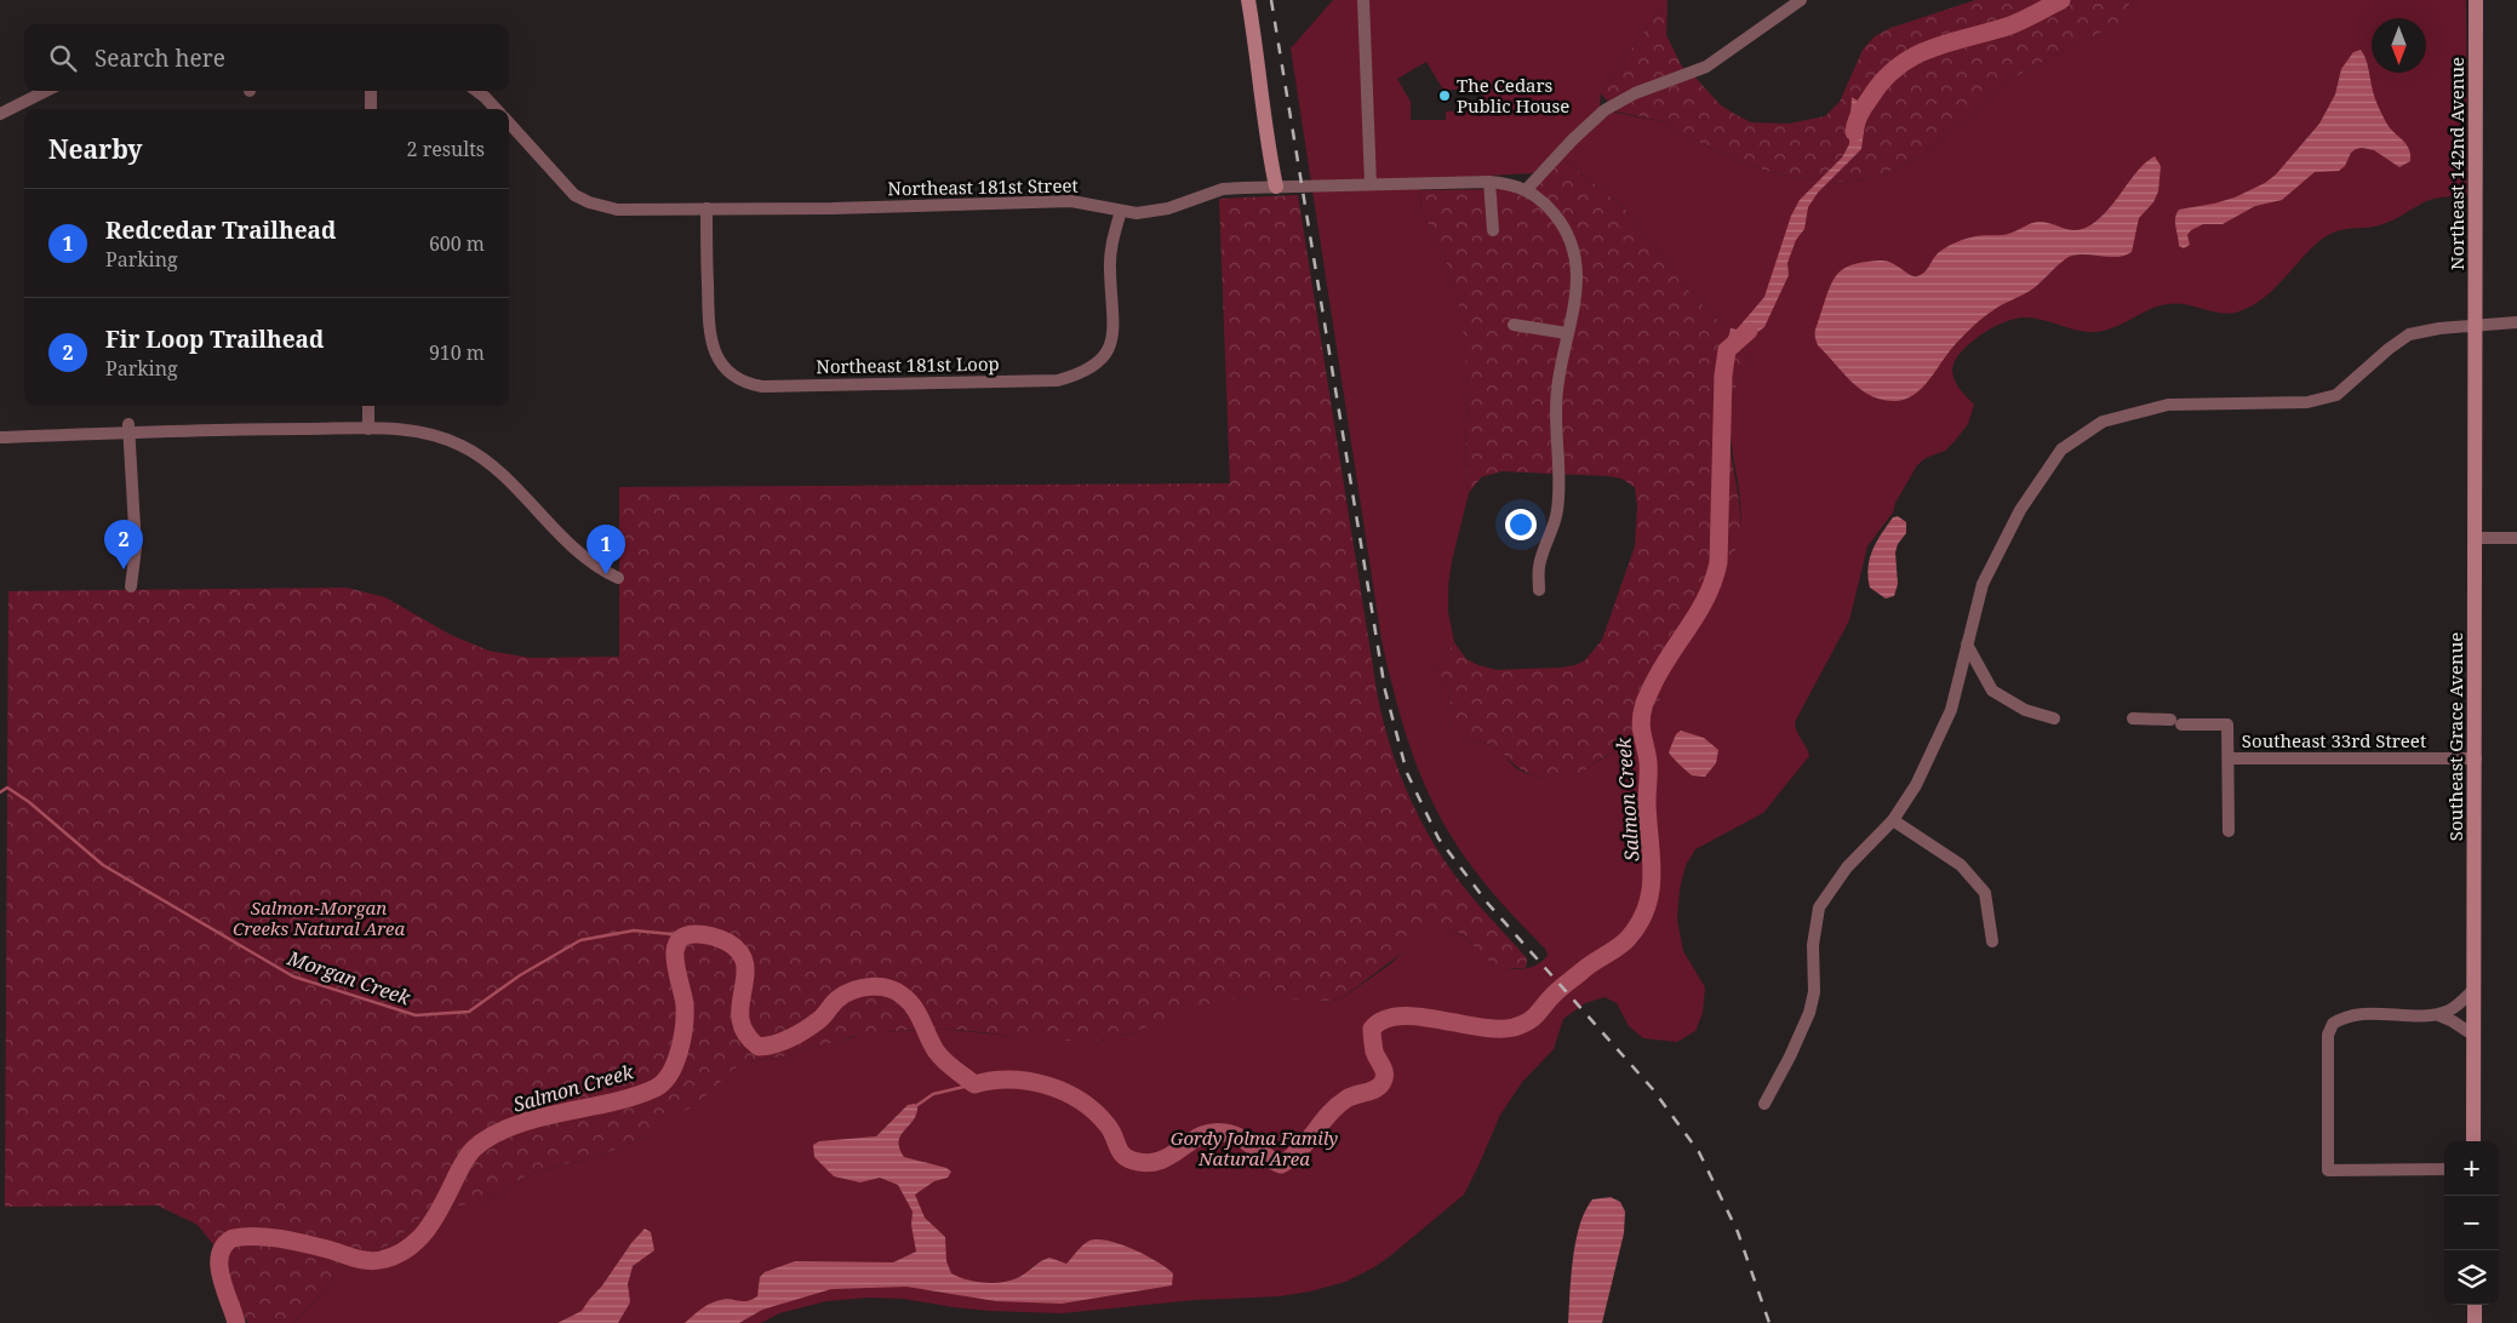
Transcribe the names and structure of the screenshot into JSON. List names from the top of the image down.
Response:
{
  "streets": {
    "street": [
      "Northeast 142nd Avenue",
      "Northeast 181st Street",
      "Northeast 181st Loop",
      "Southeast Grace Avenue",
      "Southeast 33rd Street"
    ]
  },
  "crossings": [
    ["Northeast 142nd Avenue", "Southeast Grace Avenue"],
    ["Northeast 181st Street", "Northeast 181st Loop"],
    ["Southeast Grace Avenue", "Southeast 33rd Street"]
  ],
  "water": ["Salmon Creek", "Morgan Creek"],
  "parks": ["Salmon-Morgan Creeks Natural Area", "Gordy Jolma Family Natural Area"],
  "places": ["The Cedars Public House"],
  "north": "bottom",
  "page": {
    "search": "Search here",
    "heading": ["Nearby", "2 results"],
    "list": [
      {
        "mark": "1",
        "name": "Redcedar Trailhead",
        "note": "Parking",
        "value": "600 m"
      },
      {
        "mark": "2",
        "name": "Fir Loop Trailhead",
        "note": "Parking",
        "value": "910 m"
      }
    ],
    "pins": ["2", "1"],
    "map_buttons": ["+", "−"]
  }
}
